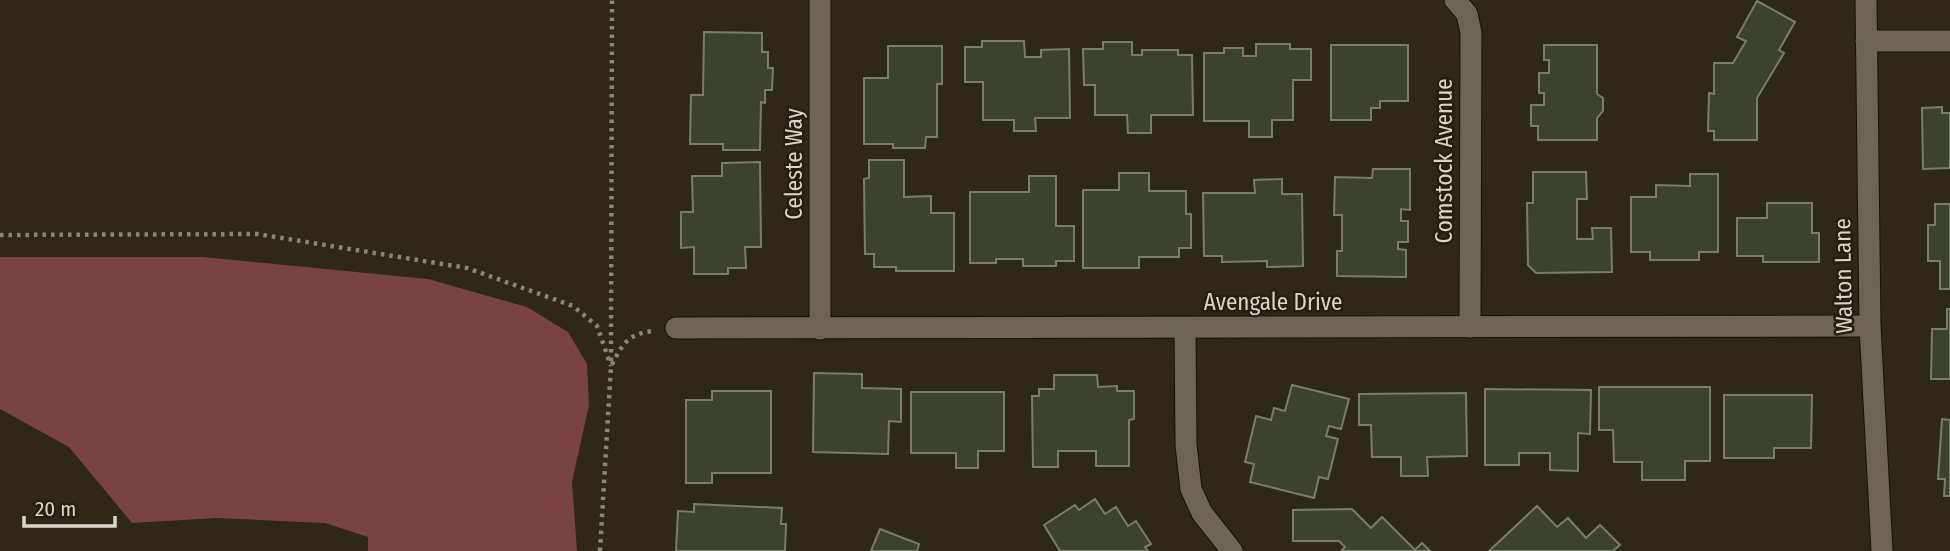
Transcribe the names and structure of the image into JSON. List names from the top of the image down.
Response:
{
  "streets": {
    "street": [
      "Comstock Avenue",
      "Celeste Way",
      "Walton Lane",
      "Avengale Drive"
    ]
  },
  "crossings": [
    ["Comstock Avenue", "Avengale Drive"],
    ["Celeste Way", "Avengale Drive"],
    ["Walton Lane", "Avengale Drive"]
  ],
  "scale_bar": "20 m"
}
